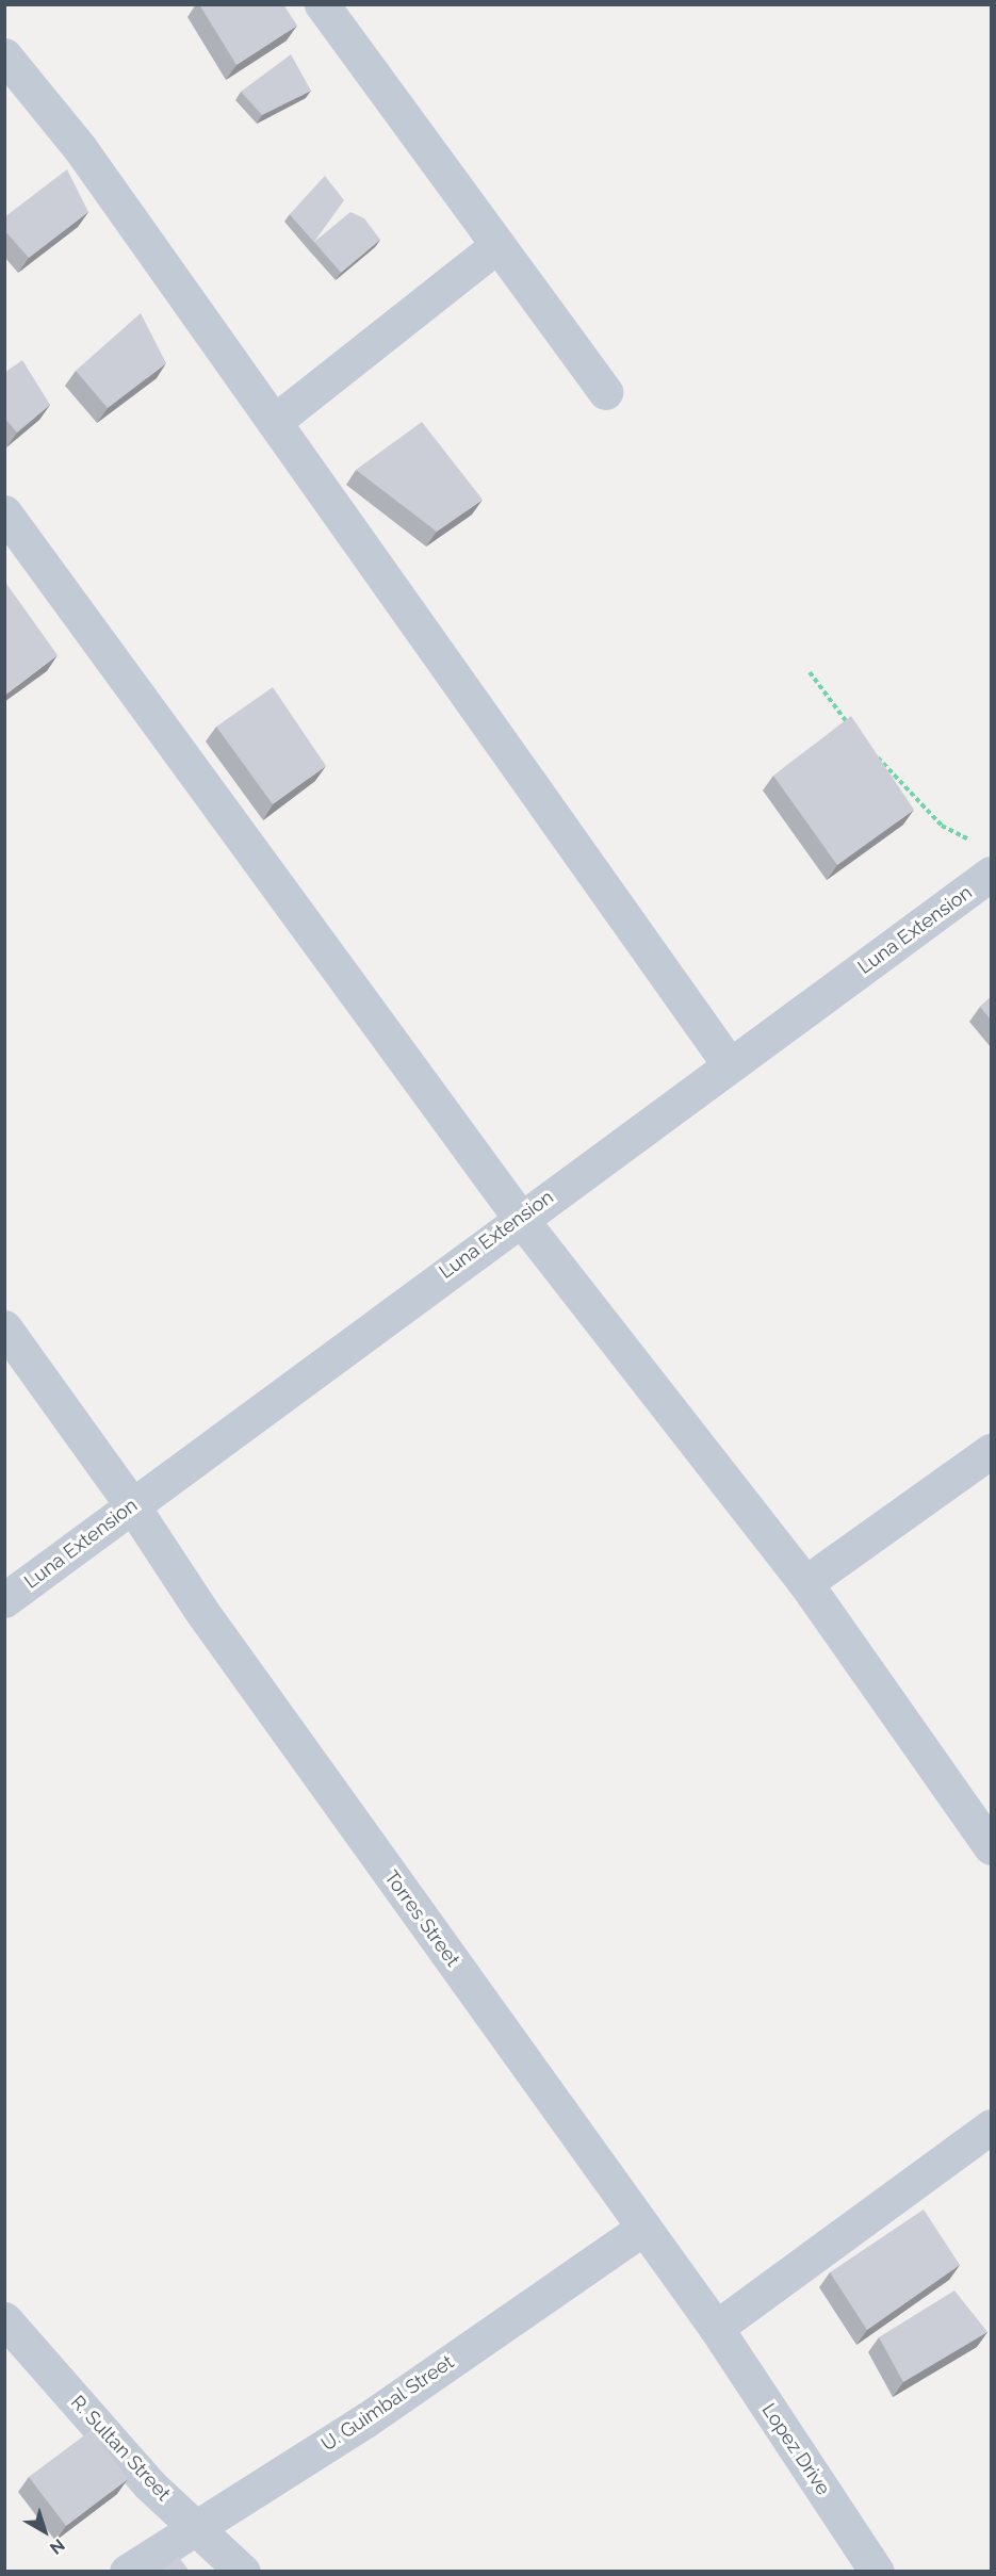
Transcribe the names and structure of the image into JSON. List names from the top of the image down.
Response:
{
  "streets": {
    "street": [
      "Luna Extension",
      "Torres Street",
      "U. Guimbal Street",
      "R. Sultan Street",
      "Lopez Drive"
    ]
  },
  "crossings": [
    ["Luna Extension", "Torres Street"],
    ["Torres Street", "U. Guimbal Street"],
    ["Torres Street", "Lopez Drive"],
    ["U. Guimbal Street", "R. Sultan Street"]
  ],
  "north": "bottom right"
}
